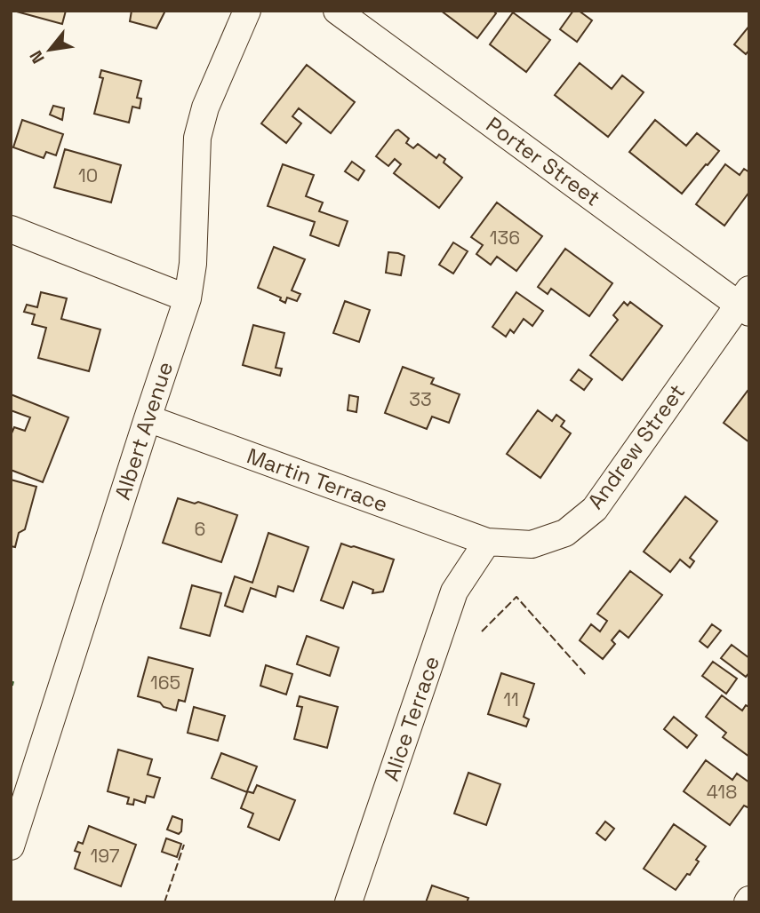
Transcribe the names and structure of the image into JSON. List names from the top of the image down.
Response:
{
  "streets": {
    "street": [
      "Porter Street",
      "Albert Avenue",
      "Andrew Street",
      "Martin Terrace",
      "Alice Terrace"
    ]
  },
  "crossings": [
    ["Porter Street", "Andrew Street"],
    ["Albert Avenue", "Martin Terrace"],
    ["Andrew Street", "Martin Terrace"],
    ["Andrew Street", "Alice Terrace"],
    ["Martin Terrace", "Alice Terrace"]
  ],
  "house_numbers": [
    "10",
    "136",
    "33",
    "6",
    "165",
    "11",
    "418",
    "197"
  ],
  "north": "bottom left"
}
